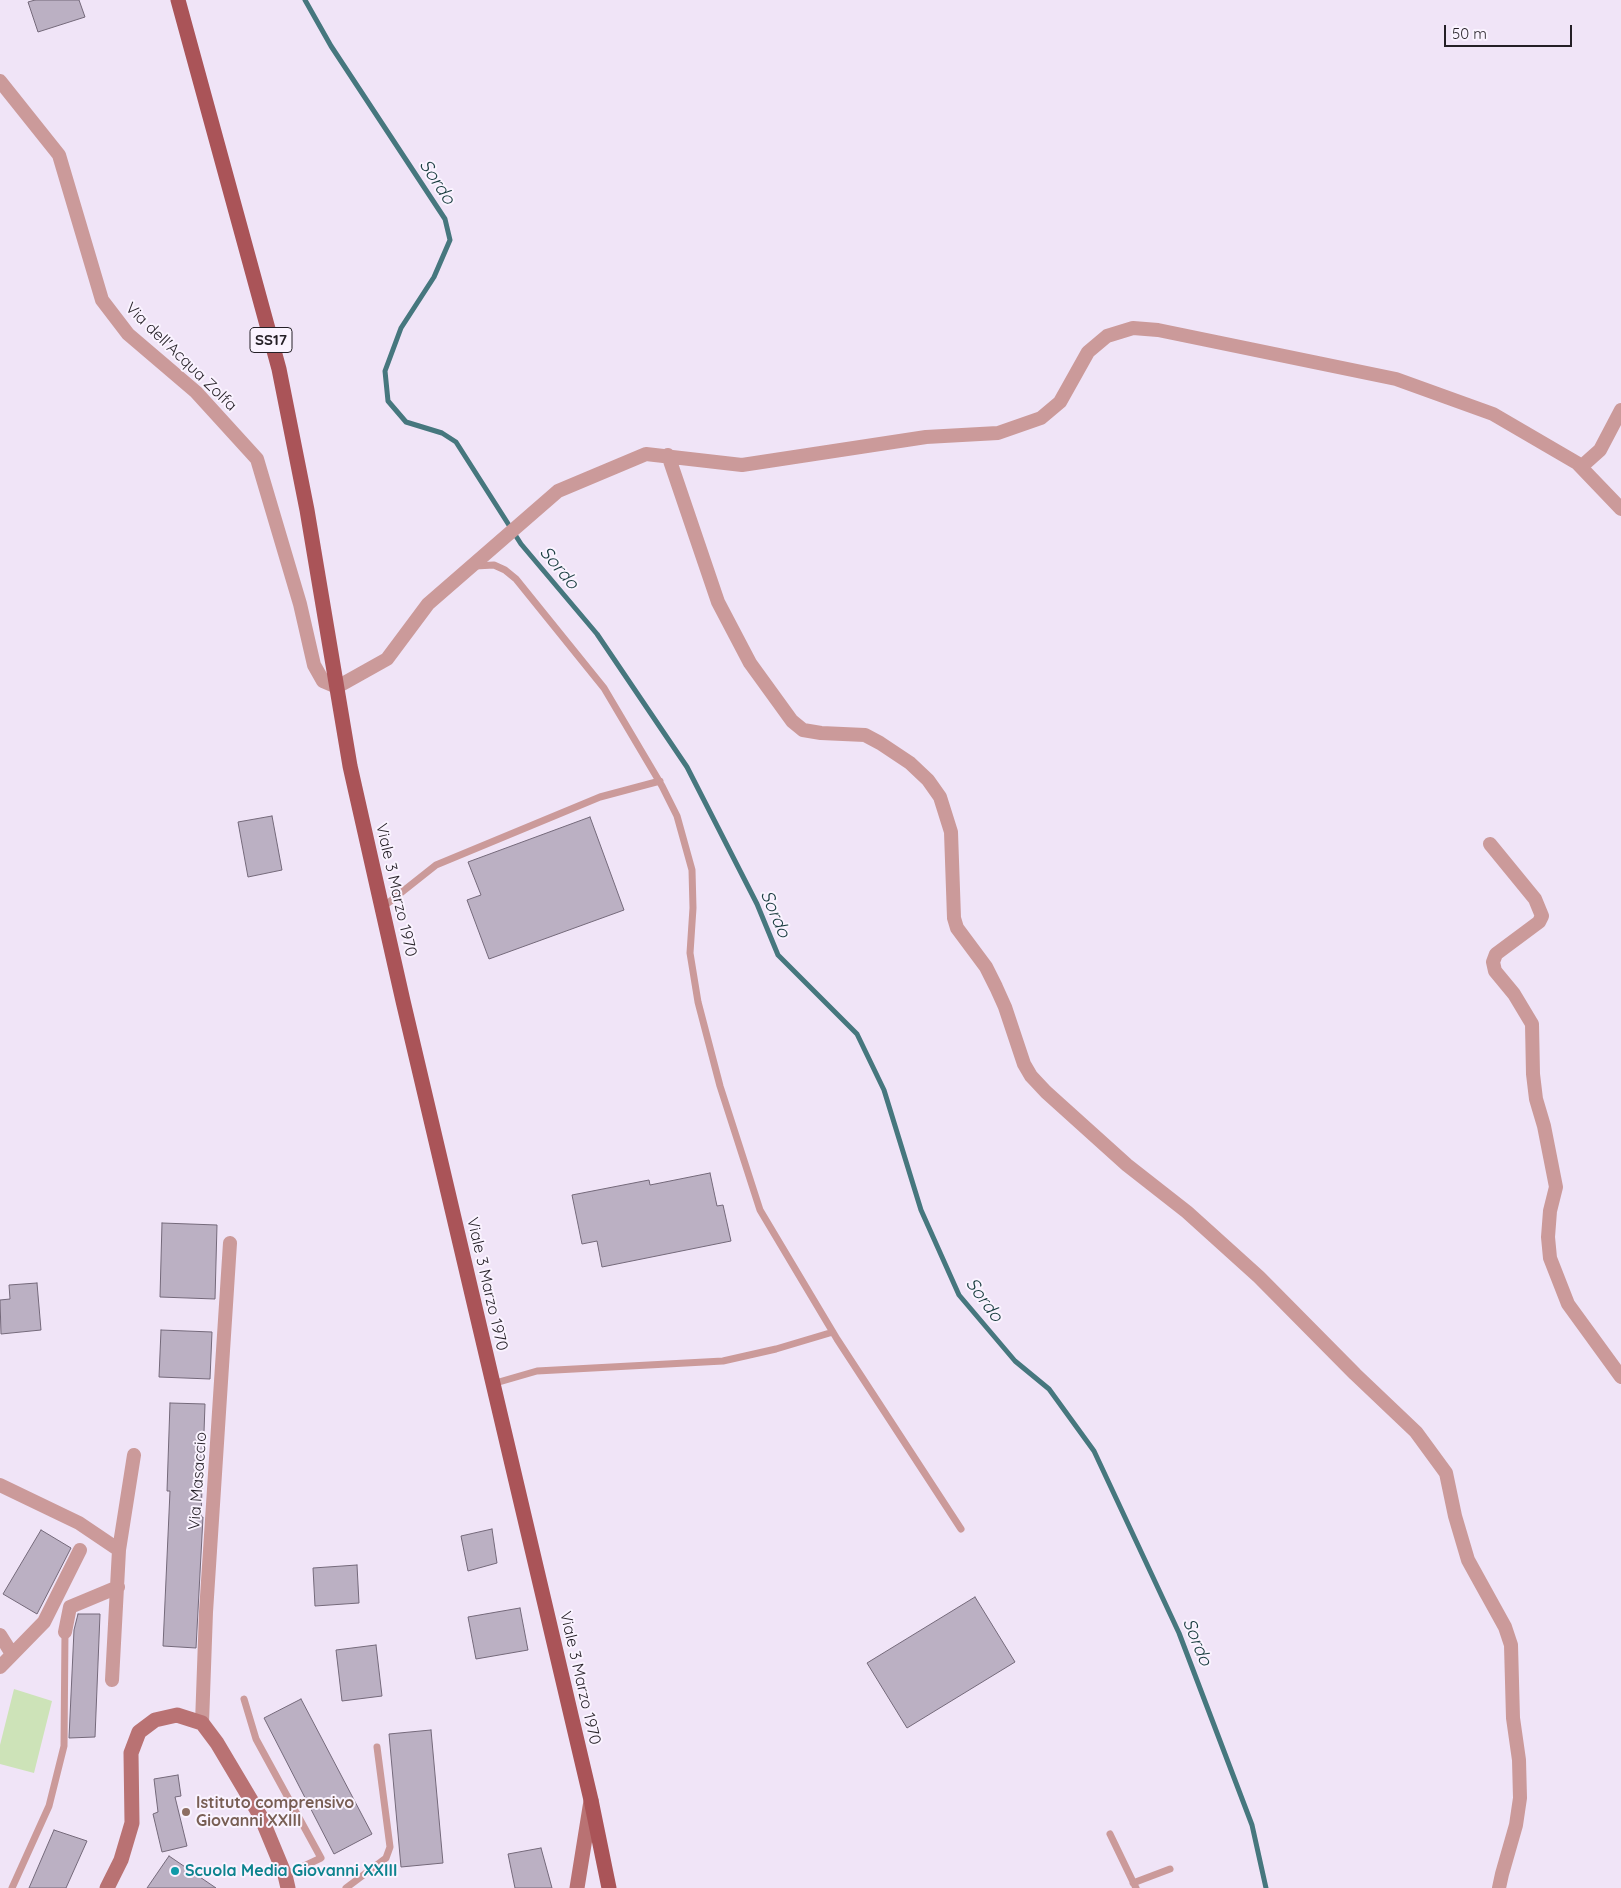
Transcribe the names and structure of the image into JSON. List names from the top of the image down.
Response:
{
  "streets": {
    "main road": ["SS17", "Viale 3 Marzo 1970"],
    "street": ["Via dell'Acqua Zolfa", "Via Masaccio"]
  },
  "crossings": [
    ["SS17", "Via dell'Acqua Zolfa"],
    ["SS17", "Viale 3 Marzo 1970"],
    ["Via dell'Acqua Zolfa", "Viale 3 Marzo 1970"]
  ],
  "water": ["Sordo"],
  "places": ["Istituto comprensivo Giovanni XXIII", "Scuola Media Giovanni XXIII"],
  "scale_bar": "50 m"
}
